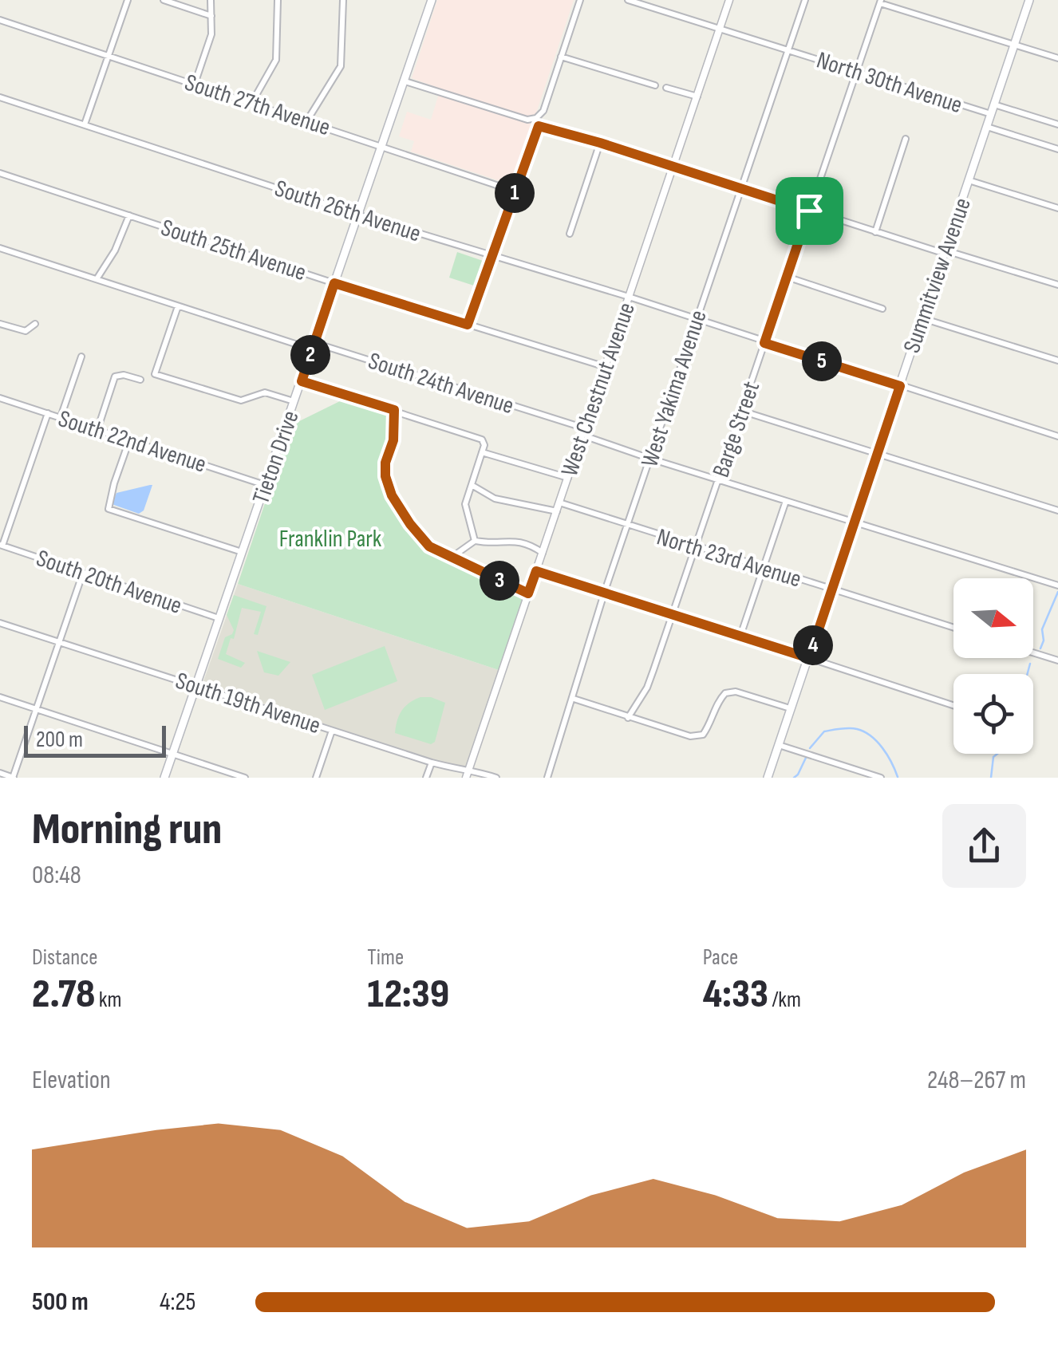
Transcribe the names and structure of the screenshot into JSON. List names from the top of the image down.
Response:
{
  "streets": {
    "main road": ["Summitview Avenue", "Tieton Drive"],
    "street": [
      "North 30th Avenue",
      "South 27th Avenue",
      "South 26th Avenue",
      "South 25th Avenue",
      "South 24th Avenue",
      "West Yakima Avenue",
      "West Chestnut Avenue",
      "Barge Street",
      "South 22nd Avenue",
      "North 23rd Avenue",
      "South 20th Avenue",
      "South 19th Avenue"
    ]
  },
  "crossings": [
    ["North 30th Avenue", "Summitview Avenue"],
    ["North 30th Avenue", "West Yakima Avenue"],
    ["North 30th Avenue", "West Chestnut Avenue"],
    ["North 30th Avenue", "Barge Street"],
    ["South 27th Avenue", "Tieton Drive"],
    ["South 26th Avenue", "Summitview Avenue"],
    ["South 26th Avenue", "West Yakima Avenue"],
    ["South 26th Avenue", "West Chestnut Avenue"],
    ["South 26th Avenue", "Barge Street"],
    ["South 26th Avenue", "Tieton Drive"],
    ["South 25th Avenue", "West Chestnut Avenue"],
    ["South 25th Avenue", "Tieton Drive"],
    ["Summitview Avenue", "South 24th Avenue"],
    ["Summitview Avenue", "North 23rd Avenue"],
    ["South 24th Avenue", "West Yakima Avenue"],
    ["South 24th Avenue", "West Chestnut Avenue"],
    ["South 24th Avenue", "Barge Street"],
    ["South 24th Avenue", "Tieton Drive"],
    ["West Yakima Avenue", "North 23rd Avenue"],
    ["West Chestnut Avenue", "North 23rd Avenue"],
    ["West Chestnut Avenue", "South 19th Avenue"],
    ["Barge Street", "North 23rd Avenue"],
    ["South 22nd Avenue", "Tieton Drive"],
    ["Tieton Drive", "South 20th Avenue"],
    ["Tieton Drive", "South 19th Avenue"]
  ],
  "parks": ["Franklin Park"],
  "scale_bar": "200 m",
  "north": "right",
  "page": {
    "pins": [
      "1",
      "2",
      "5",
      "3",
      "4"
    ],
    "scale": "200 m",
    "heading": ["Morning run", "08:48"],
    "stats": [
      ["Distance", "2.78 km"],
      ["Time", "12:39"],
      ["Pace", "4:33 /km"]
    ],
    "chart": ["Elevation", "248–267 m"],
    "list": [
      {
        "name": "500 m",
        "note": "4:25"
      }
    ]
  }
}
